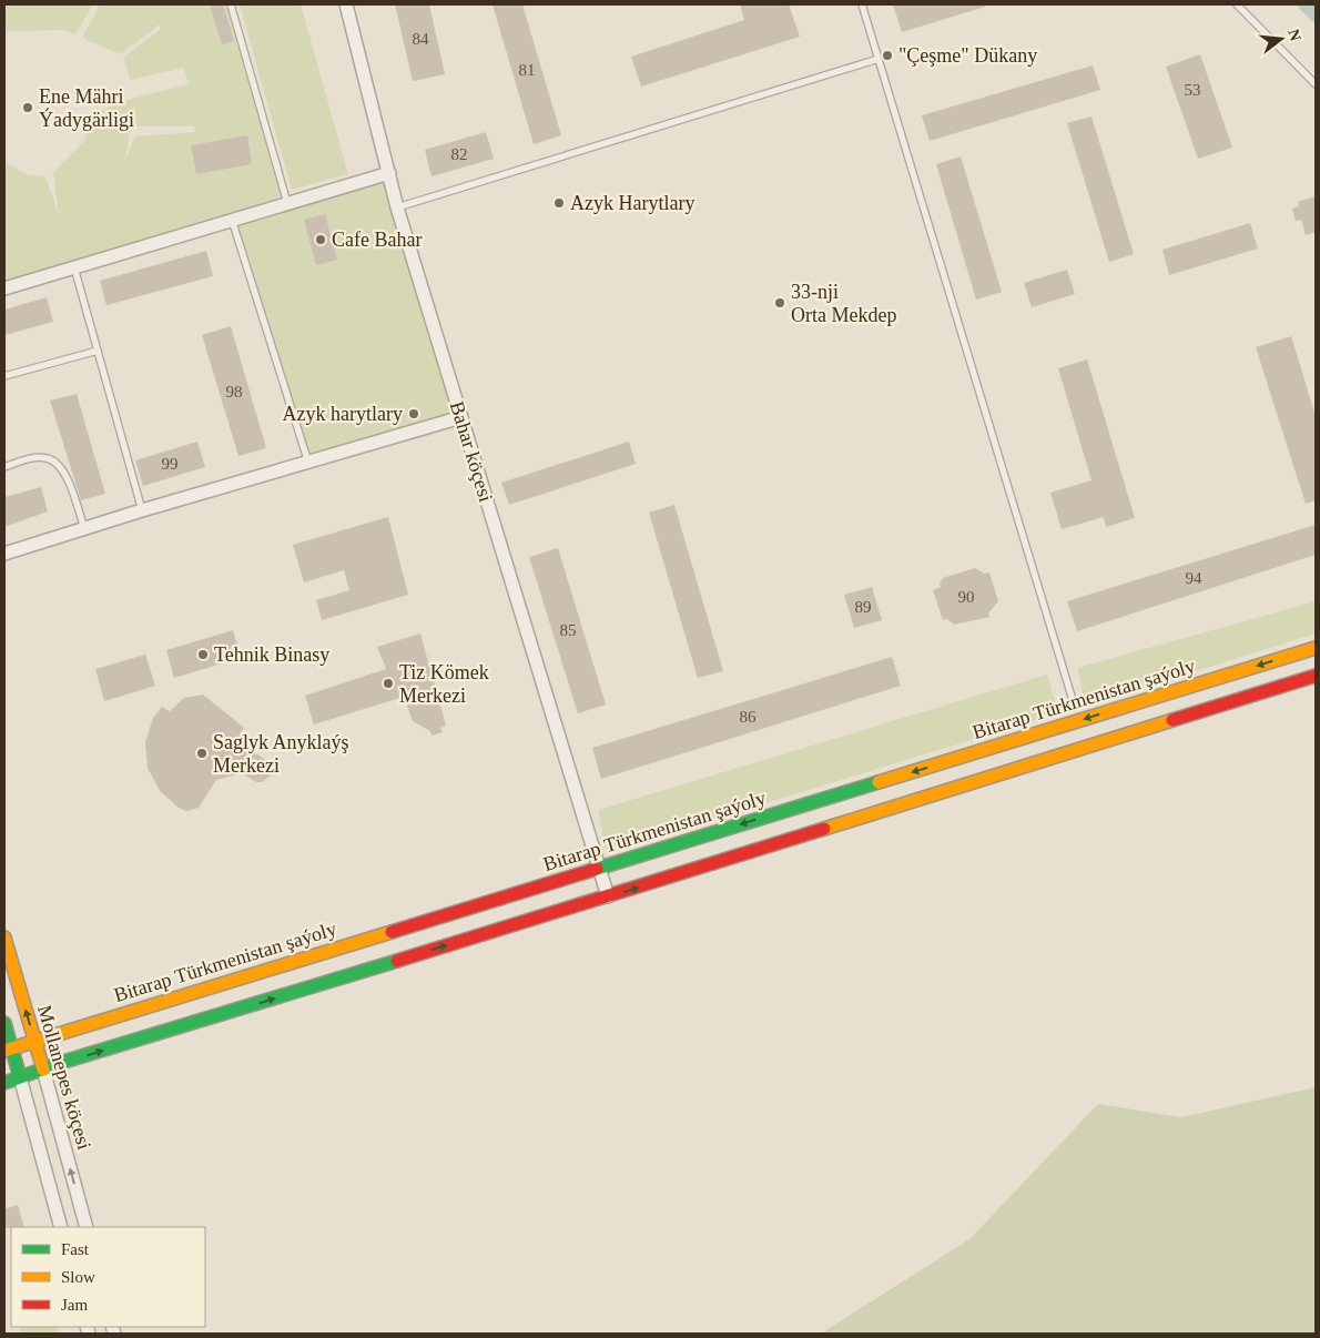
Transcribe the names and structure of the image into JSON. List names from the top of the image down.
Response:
{
  "streets": {
    "main road": ["Bitarap Türkmenistan şaýoly", "Mollanepes köçesi"],
    "street": ["Bahar köçesi"]
  },
  "crossings": [
    ["Bahar köçesi", "Bitarap Türkmenistan şaýoly"],
    ["Bitarap Türkmenistan şaýoly", "Mollanepes köçesi"]
  ],
  "one_way": ["Mollanepes köçesi"],
  "places": [
    "\"Çeşme\" Dükany",
    "Ene Mähri Ýadygärligi",
    "Azyk Harytlary",
    "Cafe Bahar",
    "33-nji Orta Mekdep",
    "Azyk harytlary",
    "Tehnik Binasy",
    "Tiz Kömek Merkezi",
    "Saglyk Anyklaýş Merkezi"
  ],
  "house_numbers": [
    "84",
    "81",
    "53",
    "82",
    "98",
    "99",
    "94",
    "90",
    "89",
    "85",
    "86"
  ],
  "legend": ["Fast", "Slow", "Jam"],
  "north": "right"
}
